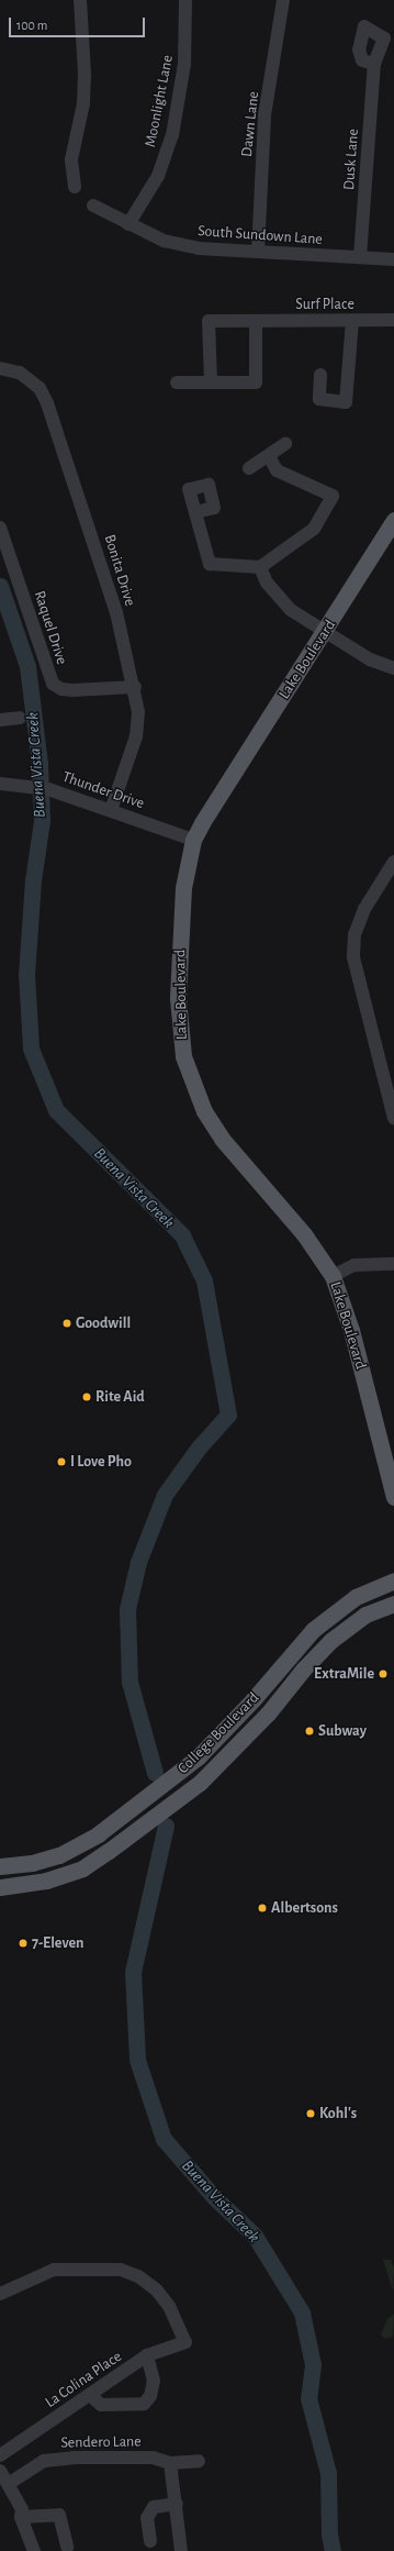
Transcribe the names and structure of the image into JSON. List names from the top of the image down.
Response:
{
  "streets": {
    "main road": ["Lake Boulevard", "College Boulevard"],
    "street": [
      "Moonlight Lane",
      "Dawn Lane",
      "Dusk Lane",
      "South Sundown Lane",
      "Surf Place",
      "Bonita Drive",
      "Raquel Drive",
      "Thunder Drive",
      "La Colina Place",
      "Sendero Lane"
    ]
  },
  "crossings": [
    ["Moonlight Lane", "South Sundown Lane"],
    ["Dawn Lane", "South Sundown Lane"],
    ["Dusk Lane", "South Sundown Lane"],
    ["Bonita Drive", "Raquel Drive"],
    ["Bonita Drive", "Thunder Drive"],
    ["Lake Boulevard", "Thunder Drive"]
  ],
  "water": ["Buena Vista Creek"],
  "places": [
    "Goodwill",
    "Rite Aid",
    "I Love Pho",
    "ExtraMile",
    "Subway",
    "Albertsons",
    "7-Eleven",
    "Kohl's"
  ],
  "scale_bar": "100 m"
}
